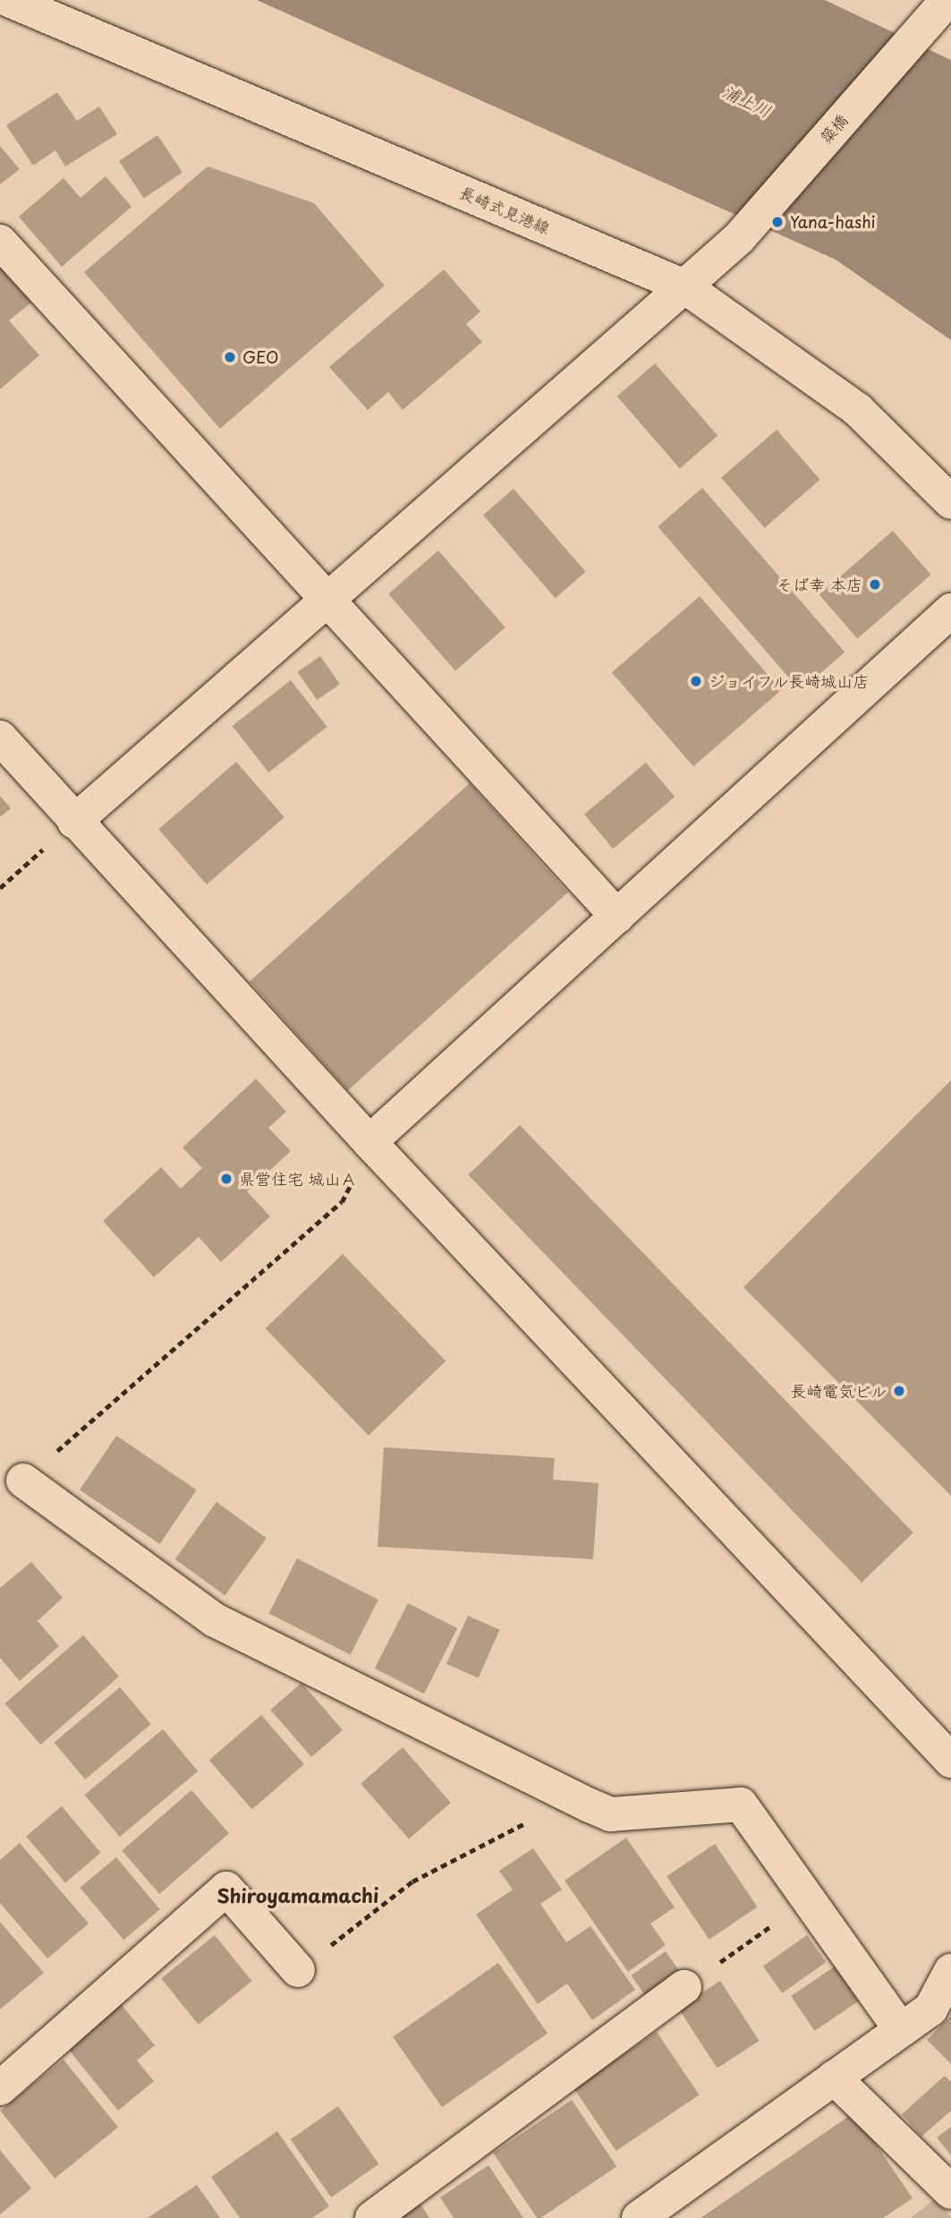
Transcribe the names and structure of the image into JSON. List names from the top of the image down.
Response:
{
  "streets": {
    "street": ["簗橋", "長崎式見港線"]
  },
  "crossings": [
    ["簗橋", "長崎式見港線"]
  ],
  "districts": ["Shiroyamamachi"],
  "water": ["浦上川"],
  "places": [
    "Yana-hashi",
    "GEO",
    "そば幸 本店",
    "ジョイフル長崎城山店",
    "県営住宅 城山Ａ",
    "長崎電気ビル"
  ]
}
